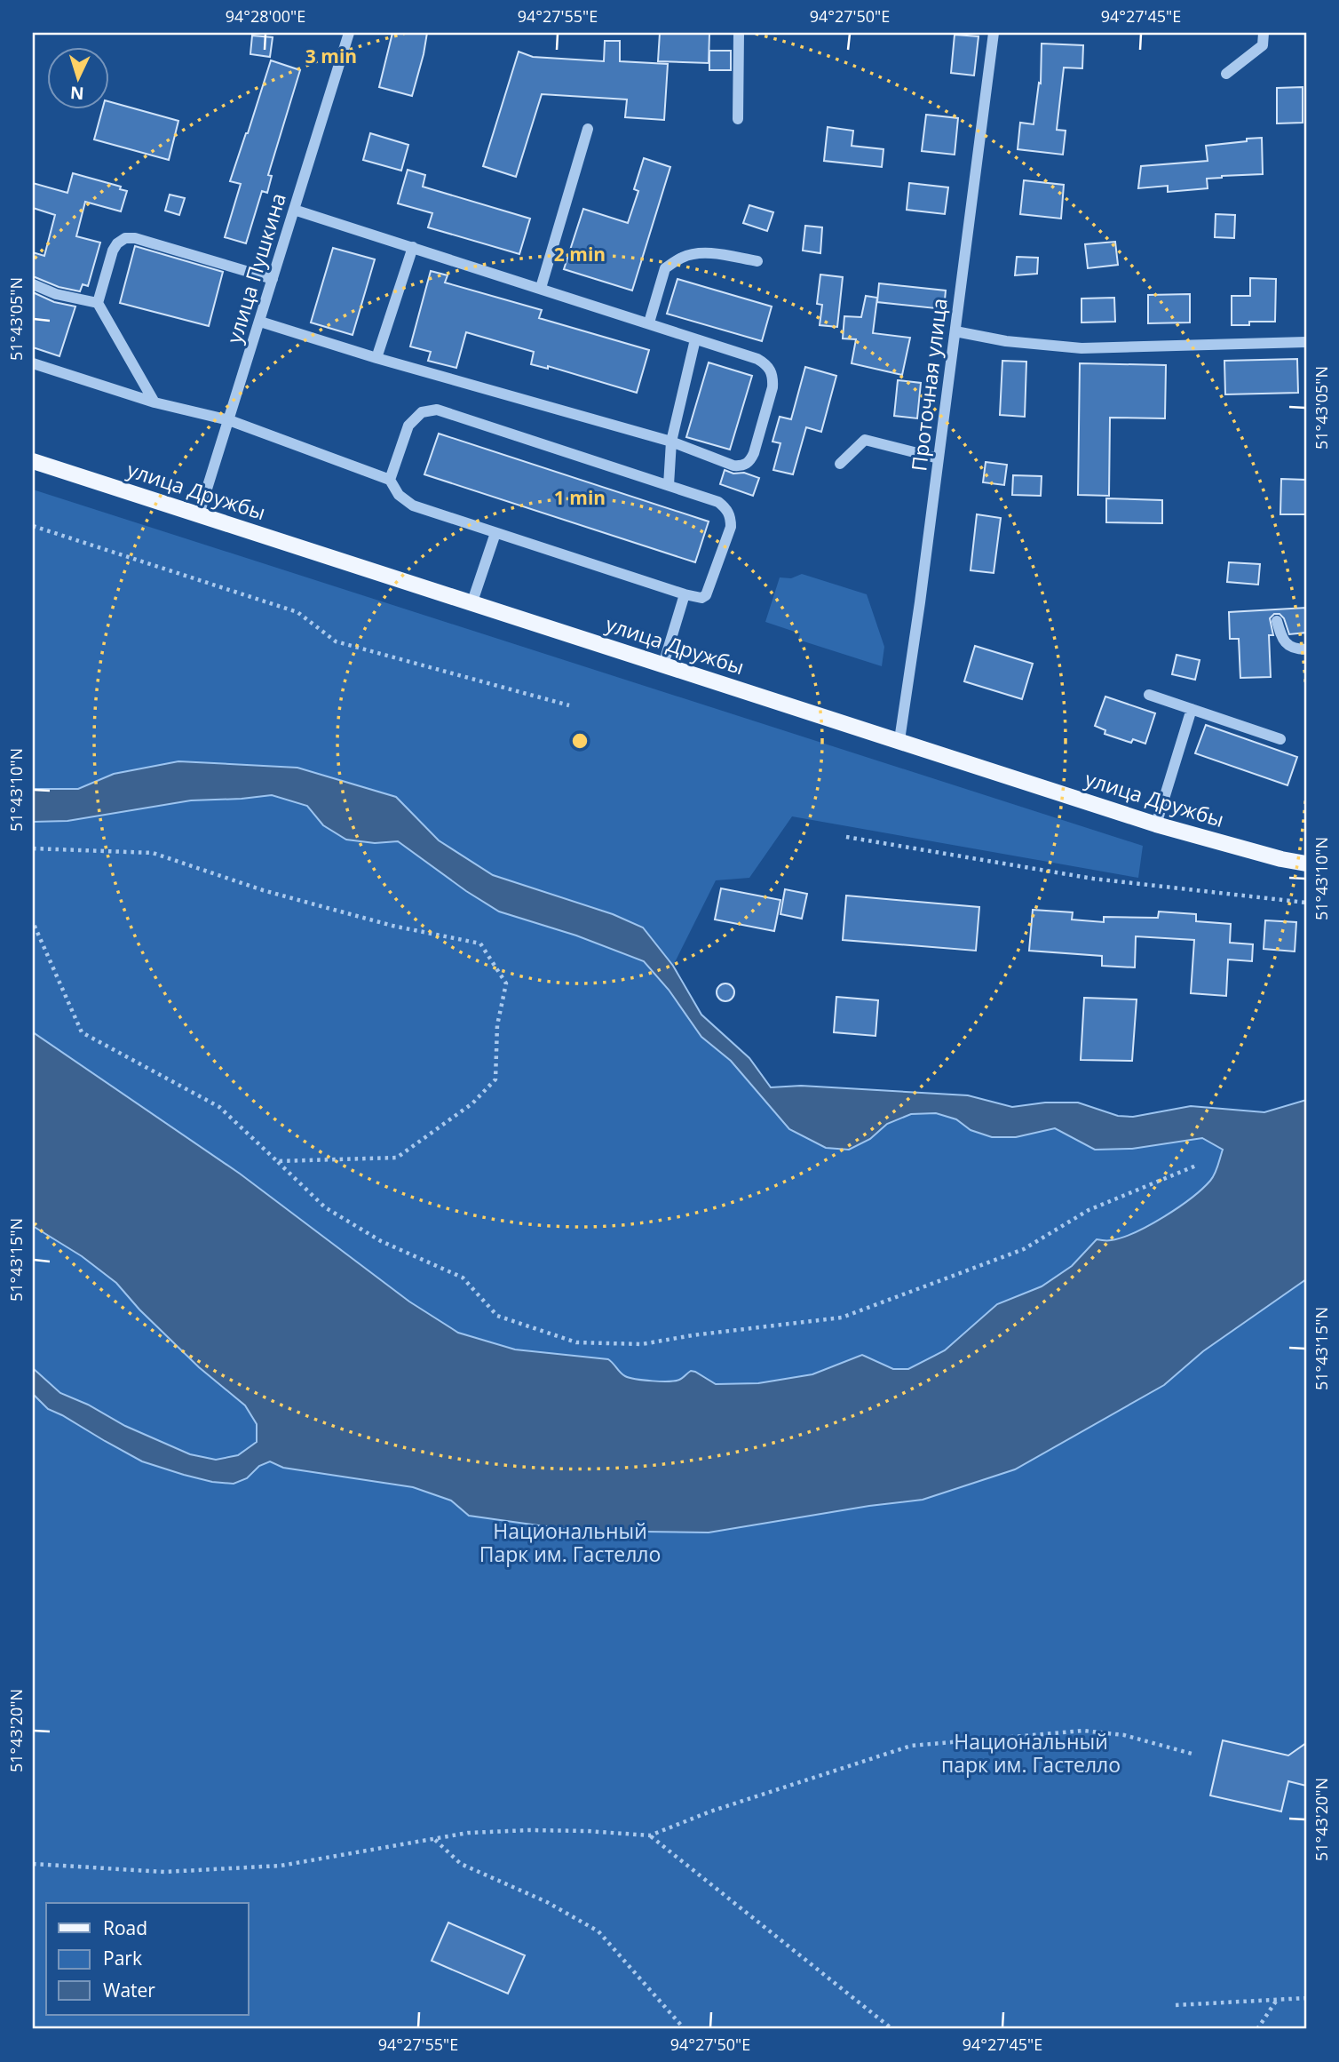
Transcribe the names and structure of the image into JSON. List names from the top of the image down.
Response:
{
  "streets": {
    "main road": ["улица Дружбы"],
    "street": ["улица Пушкина", "Проточная улица"]
  },
  "crossings": [
    ["улица Пушкина", "улица Дружбы"],
    ["Проточная улица", "улица Дружбы"]
  ],
  "parks": ["Национальный Парк им. Гастелло", "Национальный парк им. Гастелло"],
  "legend": ["Road", "Park", "Water"],
  "north": "bottom",
  "coordinates": [
    "94°28'00\"E",
    "94°27'55\"E",
    "94°27'50\"E",
    "94°27'45\"E",
    "51°43'05\"N",
    "51°43'10\"N",
    "51°43'15\"N",
    "51°43'20\"N"
  ],
  "rings": ["3 min", "2 min", "1 min"]
}
